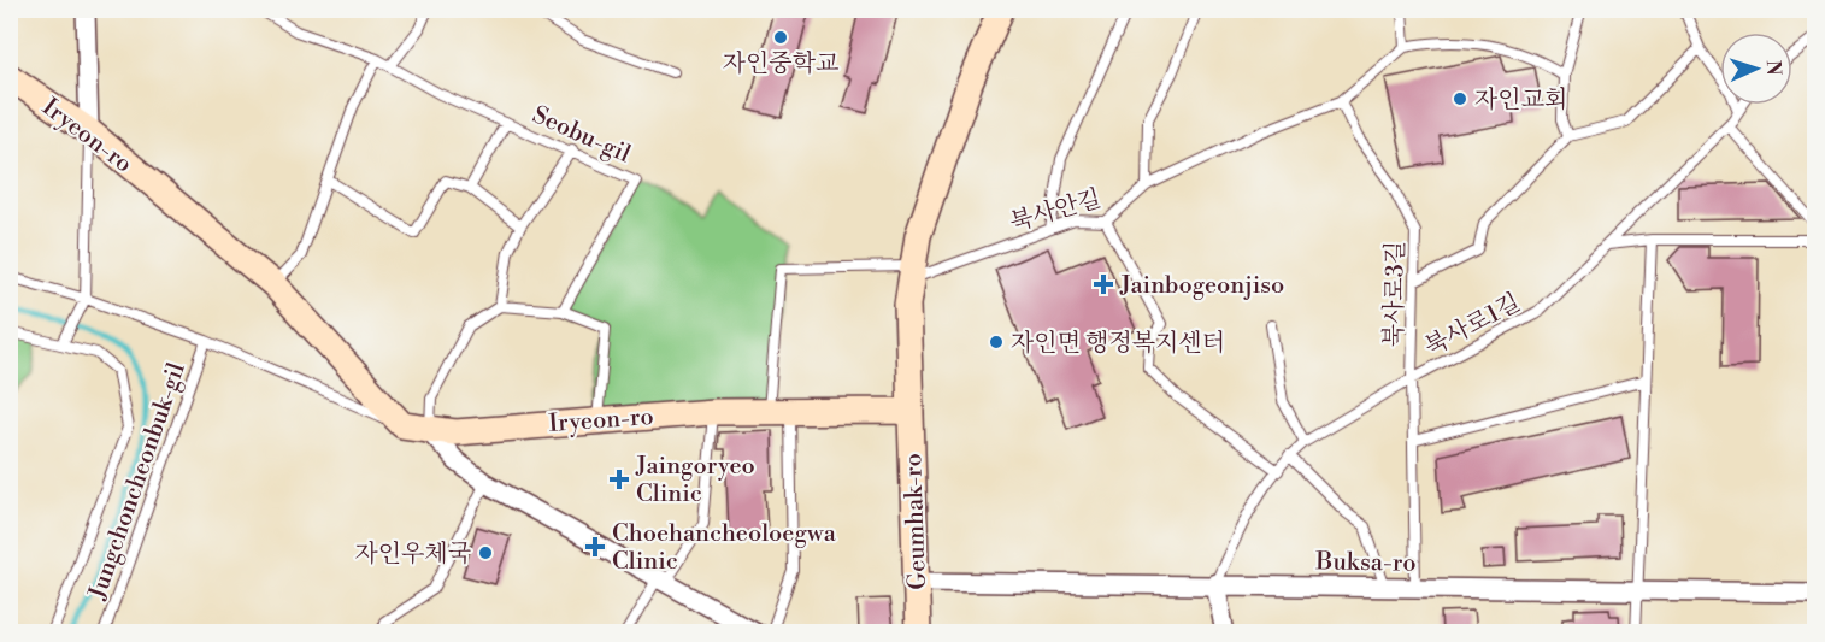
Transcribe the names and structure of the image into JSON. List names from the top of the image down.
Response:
{
  "streets": {
    "street": ["Iryeon-ro", "Geumhak-ro", "Buksa-ro"],
    "lane": [
      "Seobu-gil",
      "북사안길",
      "북사로3길",
      "북사로1길",
      "Jungchoncheonbuk-gil"
    ]
  },
  "crossings": [
    ["Iryeon-ro", "북사안길"],
    ["Iryeon-ro", "Geumhak-ro"],
    ["북사안길", "북사로3길"],
    ["북사로3길", "북사로1길"],
    ["북사로3길", "Buksa-ro"],
    ["북사로1길", "Buksa-ro"],
    ["Geumhak-ro", "Buksa-ro"]
  ],
  "places": {
    "other": [
      "자인중학교",
      "자인교회",
      "자인면 행정복지센터",
      "자인우체국"
    ],
    "health": ["Jainbogeonjiso", "Jaingoryeo Clinic", "Choehancheoloegwa Clinic"]
  },
  "north": "right"
}
